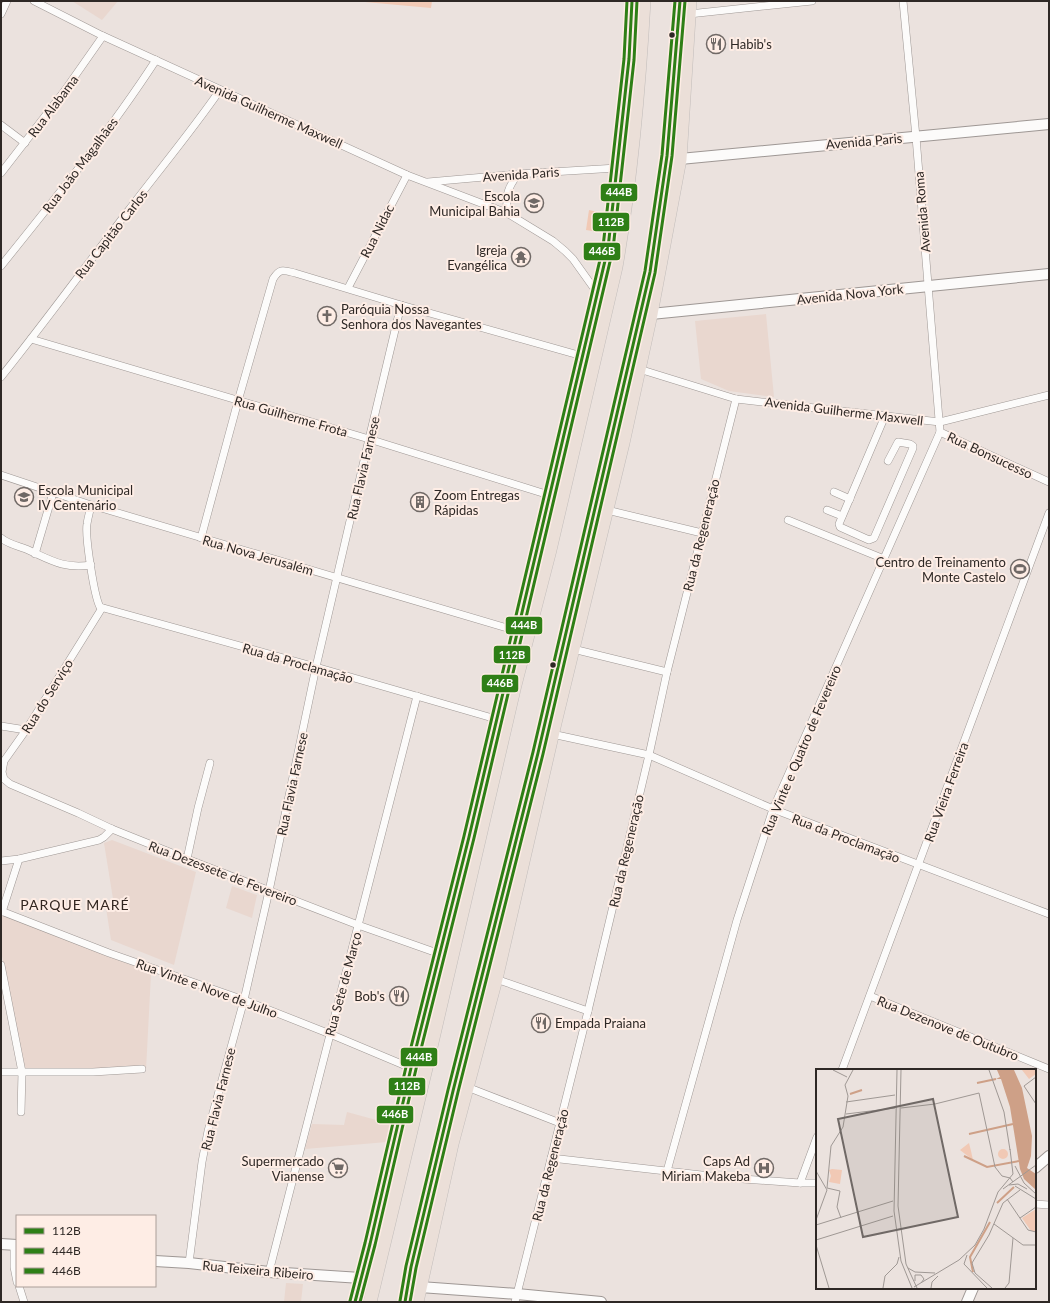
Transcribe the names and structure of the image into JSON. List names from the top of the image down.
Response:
{
  "streets": {
    "main road": ["Avenida Paris", "Avenida Nova York", "Rua Teixeira Ribeiro"],
    "street": [
      "Rua Alabama",
      "Avenida Guilherme Maxwell",
      "Rua João Magalhães",
      "Avenida Roma",
      "Rua Nidac",
      "Rua Capitão Carlos",
      "Rua Guilherme Frota",
      "Rua Bonsucesso",
      "Rua Flavia Farnese",
      "Rua da Regeneração",
      "Rua Nova Jerusalém",
      "Rua da Proclamação",
      "Rua do Serviço",
      "Rua Vinte e Quatro de Fevereiro",
      "Rua Vieira Ferreira",
      "Rua Dezessete de Fevereiro",
      "Rua Sete de Março",
      "Rua Vinte e Nove de Julho",
      "Rua Dezenove de Outubro"
    ]
  },
  "crossings": [
    ["Rua Alabama", "Avenida Guilherme Maxwell"],
    ["Avenida Guilherme Maxwell", "Avenida Paris"],
    ["Avenida Guilherme Maxwell", "Rua João Magalhães"],
    ["Avenida Guilherme Maxwell", "Avenida Roma"],
    ["Avenida Guilherme Maxwell", "Rua Nidac"],
    ["Avenida Guilherme Maxwell", "Rua Capitão Carlos"],
    ["Avenida Guilherme Maxwell", "Rua Bonsucesso"],
    ["Avenida Guilherme Maxwell", "Rua da Regeneração"],
    ["Avenida Paris", "Avenida Roma"],
    ["Avenida Roma", "Avenida Nova York"],
    ["Avenida Roma", "Rua Bonsucesso"],
    ["Rua Capitão Carlos", "Rua Guilherme Frota"],
    ["Rua Guilherme Frota", "Rua Flavia Farnese"],
    ["Rua Bonsucesso", "Rua Vinte e Quatro de Fevereiro"],
    ["Rua Flavia Farnese", "Rua Nova Jerusalém"],
    ["Rua Flavia Farnese", "Rua da Proclamação"],
    ["Rua Flavia Farnese", "Rua Dezessete de Fevereiro"],
    ["Rua Flavia Farnese", "Rua Vinte e Nove de Julho"],
    ["Rua Flavia Farnese", "Rua Teixeira Ribeiro"],
    ["Rua da Regeneração", "Rua da Proclamação"],
    ["Rua da Proclamação", "Rua do Serviço"],
    ["Rua da Proclamação", "Rua Vinte e Quatro de Fevereiro"],
    ["Rua da Proclamação", "Rua Vieira Ferreira"],
    ["Rua da Proclamação", "Rua Sete de Março"],
    ["Rua do Serviço", "Rua Dezessete de Fevereiro"],
    ["Rua Vieira Ferreira", "Rua Dezenove de Outubro"],
    ["Rua Dezessete de Fevereiro", "Rua Sete de Março"],
    ["Rua Sete de Março", "Rua Vinte e Nove de Julho"],
    ["Rua Sete de Março", "Rua Teixeira Ribeiro"]
  ],
  "districts": ["PARQUE MARÉ"],
  "places": {
    "restaurant": ["Habib's", "Bob's", "Empada Praiana"],
    "school or university": ["Escola Municipal Bahia", "Escola Municipal IV Centenário"],
    "temple": ["Igreja Evangélica"],
    "church": ["Paróquia Nossa Senhora dos Navegantes"],
    "building": ["Zoom Entregas Rápidas"],
    "sports": ["Centro de Treinamento Monte Castelo"],
    "supermarket": ["Supermercado Vianense"],
    "hospital": ["Caps Ad Miriam Makeba"]
  },
  "lines": ["transit line 112B", "transit line 444B", "transit line 446B"],
  "legend": ["112B", "444B", "446B"]
}
